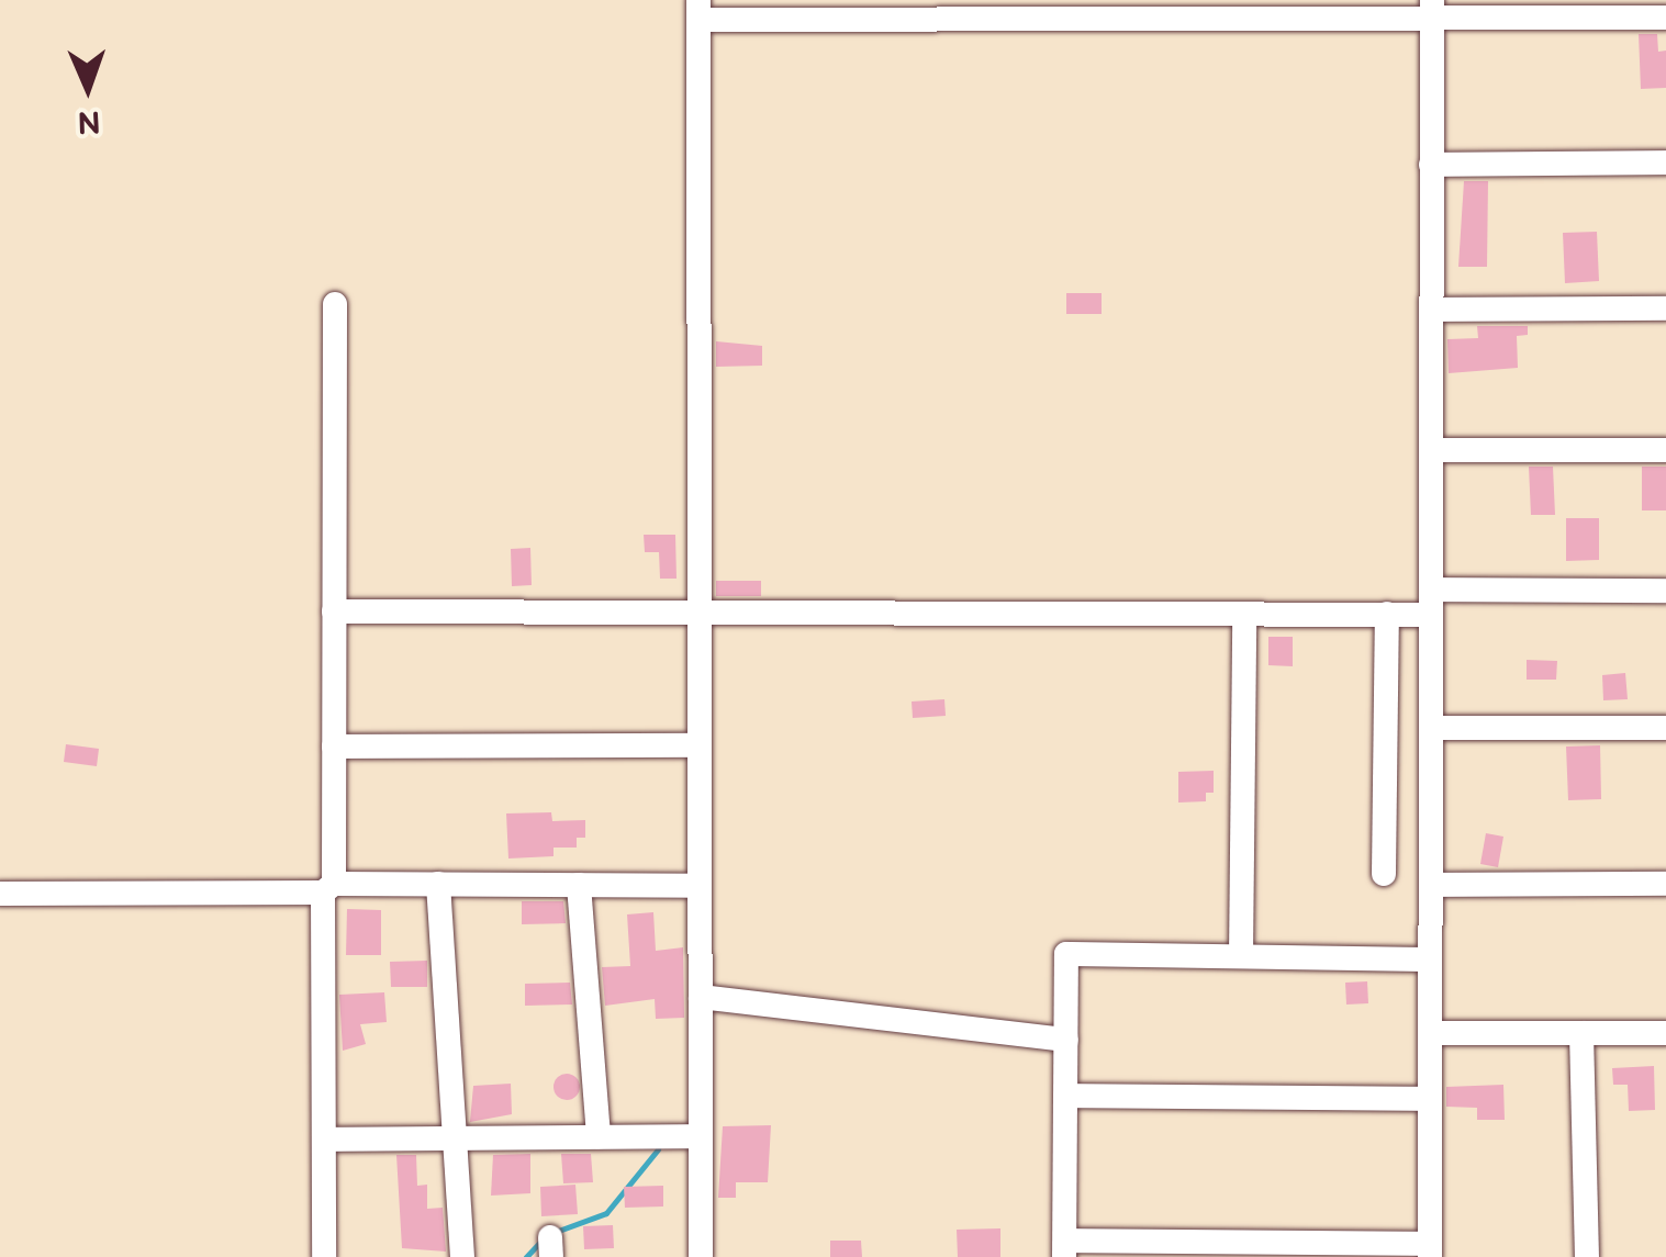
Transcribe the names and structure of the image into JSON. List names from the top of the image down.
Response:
{
  "north": "bottom"
}
